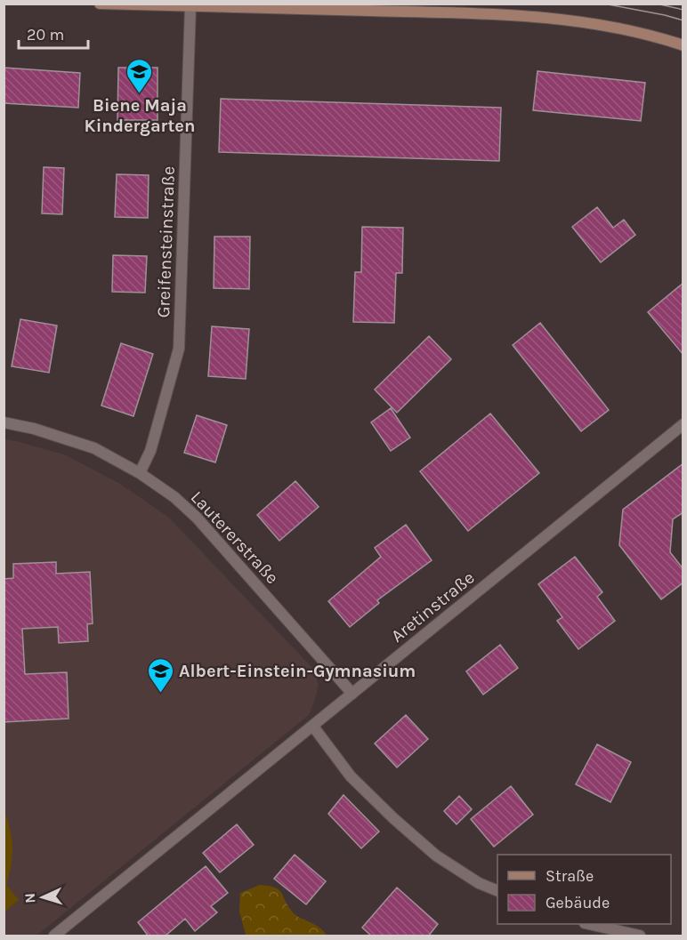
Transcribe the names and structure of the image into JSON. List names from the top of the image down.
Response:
{
  "streets": {
    "street": ["Greifensteinstraße", "Lautererstraße", "Aretinstraße"]
  },
  "crossings": [
    ["Greifensteinstraße", "Lautererstraße"],
    ["Lautererstraße", "Aretinstraße"]
  ],
  "places": {
    "school or university": ["Biene Maja Kindergarten", "Albert-Einstein-Gymnasium"]
  },
  "legend": ["Straße", "Gebäude"],
  "scale_bar": "20 m",
  "north": "left"
}
